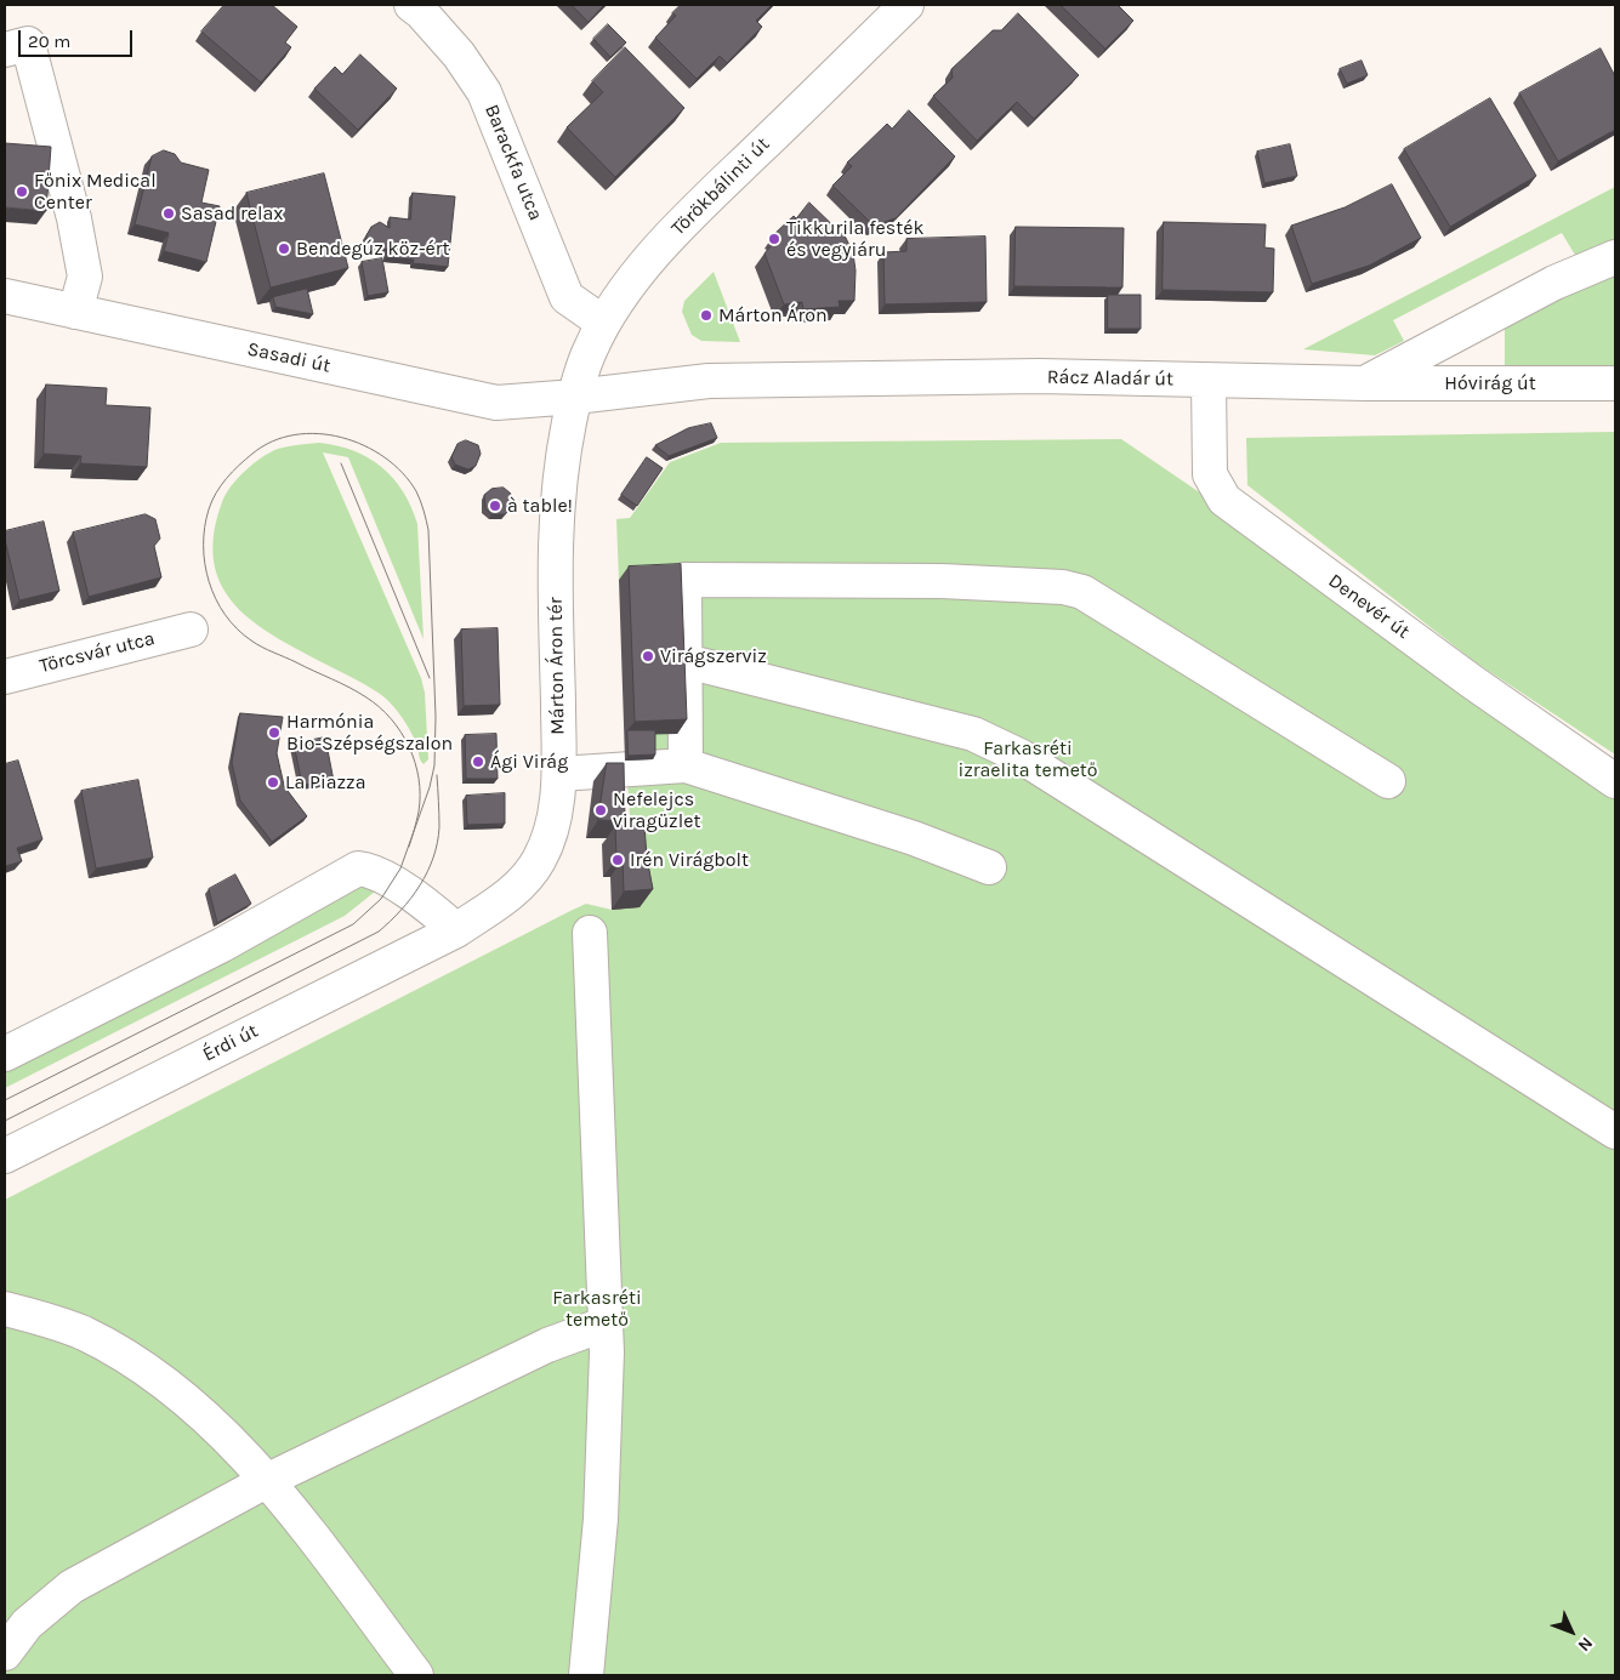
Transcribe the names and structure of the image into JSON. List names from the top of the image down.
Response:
{
  "streets": {
    "street": [
      "Barackfa utca",
      "Törökbálinti út",
      "Sasadi út",
      "Rácz Aladár út",
      "Hóvirág út",
      "Denevér út",
      "Törcsvár utca",
      "Márton Áron tér",
      "Érdi út"
    ]
  },
  "crossings": [
    ["Barackfa utca", "Törökbálinti út"],
    ["Törökbálinti út", "Sasadi út"],
    ["Törökbálinti út", "Rácz Aladár út"],
    ["Törökbálinti út", "Márton Áron tér"],
    ["Sasadi út", "Rácz Aladár út"],
    ["Sasadi út", "Márton Áron tér"],
    ["Rácz Aladár út", "Hóvirág út"],
    ["Rácz Aladár út", "Denevér út"],
    ["Rácz Aladár út", "Márton Áron tér"],
    ["Márton Áron tér", "Érdi út"]
  ],
  "parks": ["Farkasréti izraelita temető", "Farkasréti temető"],
  "places": [
    "Főnix Medical Center",
    "Sasad relax",
    "Tikkurila festék és vegyiáru",
    "Bendegúz köz-ért",
    "Márton Áron",
    "à table!",
    "Virágszerviz",
    "Harmónia Bio-Szépségszalon",
    "Ági Virág",
    "La Piazza",
    "Nefelejcs viragüzlet",
    "Irén Virágbolt"
  ],
  "scale_bar": "20 m",
  "north": "bottom right"
}
